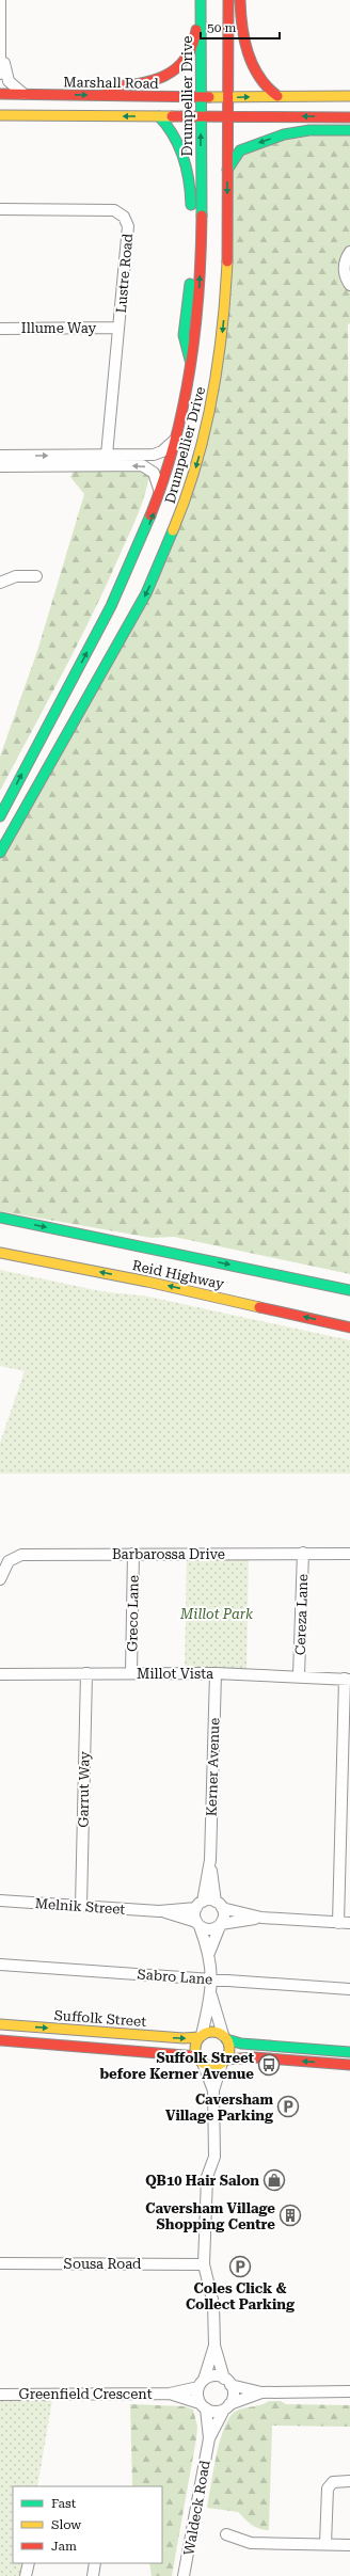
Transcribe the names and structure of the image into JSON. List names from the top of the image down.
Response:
{
  "streets": {
    "main road": [
      "Marshall Road",
      "Drumpellier Drive",
      "Reid Highway",
      "Suffolk Street"
    ],
    "street": [
      "Lustre Road",
      "Illume Way",
      "Barbarossa Drive",
      "Greco Lane",
      "Cereza Lane",
      "Millot Vista",
      "Kerner Avenue",
      "Garrut Way",
      "Melnik Street",
      "Sabro Lane",
      "Sousa Road",
      "Greenfield Crescent",
      "Waldeck Road"
    ]
  },
  "crossings": [
    ["Marshall Road", "Drumpellier Drive"],
    ["Lustre Road", "Illume Way"],
    ["Barbarossa Drive", "Greco Lane"],
    ["Barbarossa Drive", "Cereza Lane"],
    ["Greco Lane", "Millot Vista"],
    ["Cereza Lane", "Millot Vista"],
    ["Millot Vista", "Kerner Avenue"],
    ["Millot Vista", "Garrut Way"],
    ["Kerner Avenue", "Melnik Street"],
    ["Garrut Way", "Melnik Street"],
    ["Greenfield Crescent", "Waldeck Road"]
  ],
  "parks": ["Millot Park"],
  "places": {
    "bus stop": ["Suffolk Street before Kerner Avenue"],
    "parking": ["Caversham Village Parking", "Coles Click & Collect Parking"],
    "shop": ["QB10 Hair Salon"],
    "building": ["Caversham Village Shopping Centre"]
  },
  "legend": ["Fast", "Slow", "Jam"],
  "scale_bar": "50 m"
}
